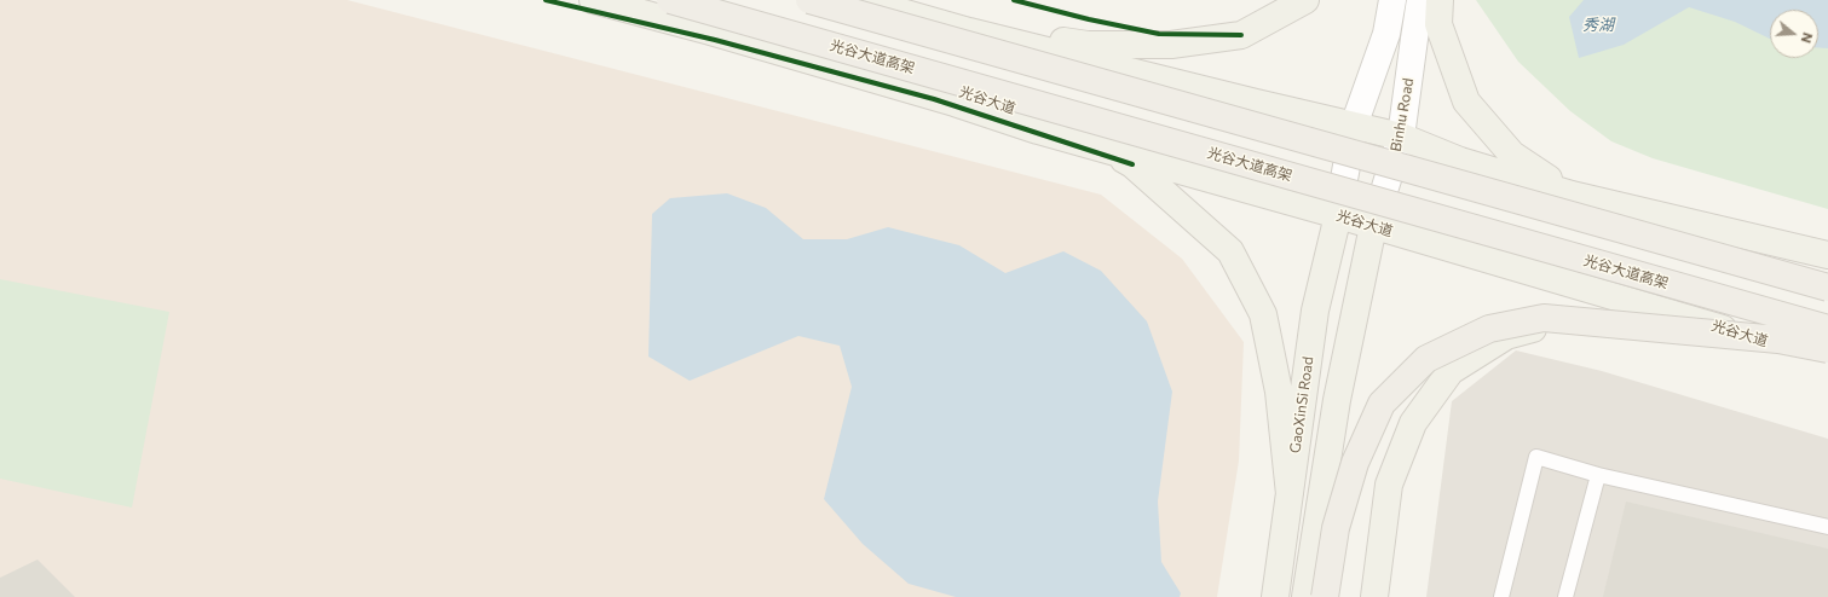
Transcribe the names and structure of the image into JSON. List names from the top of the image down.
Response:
{
  "streets": {
    "highway": ["光谷大道高架"],
    "main road": ["光谷大道", "Binhu Road", "GaoXinSi Road"]
  },
  "crossings": [
    ["光谷大道", "Binhu Road"],
    ["光谷大道", "GaoXinSi Road"]
  ],
  "water": ["秀湖"],
  "north": "right"
}
